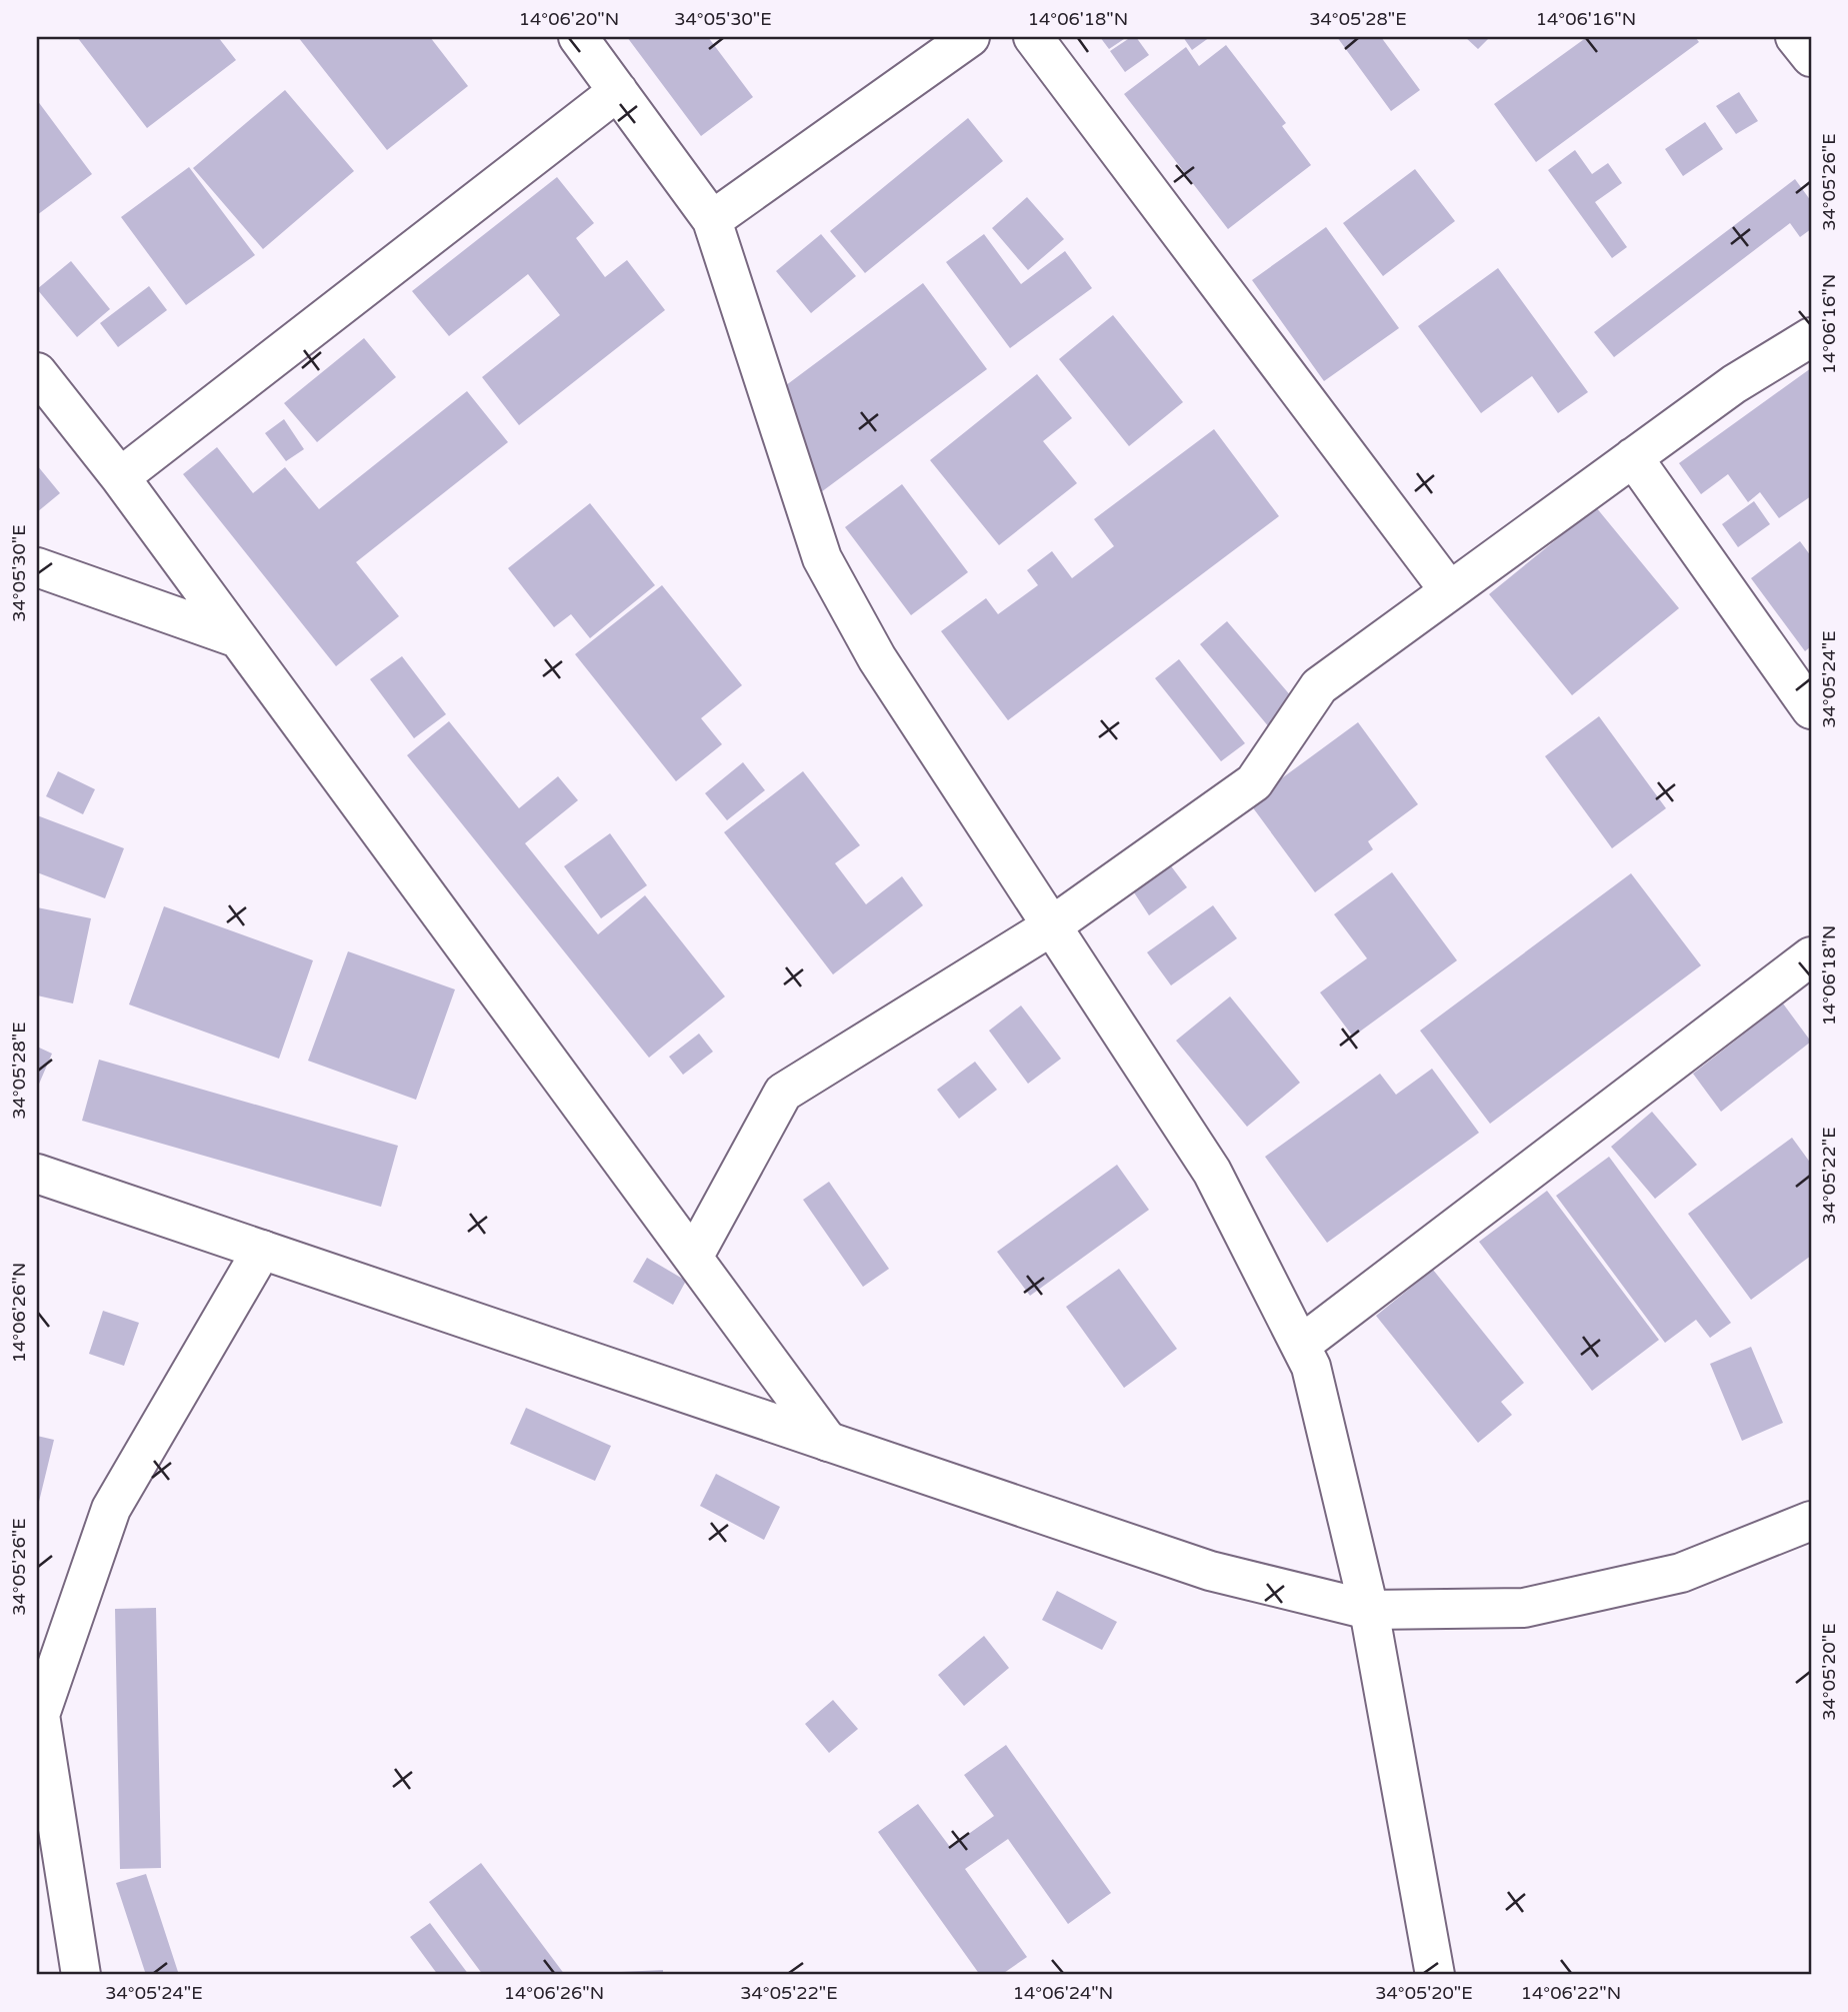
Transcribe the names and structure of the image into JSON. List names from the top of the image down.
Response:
{
  "coordinates": [
    "14°06'20\"N",
    "34°05'30\"E",
    "14°06'18\"N",
    "34°05'28\"E",
    "14°06'16\"N",
    "34°05'26\"E",
    "34°05'24\"E",
    "34°05'22\"E",
    "14°06'26\"N",
    "34°05'20\"E",
    "14°06'24\"N",
    "14°06'22\"N"
  ]
}
